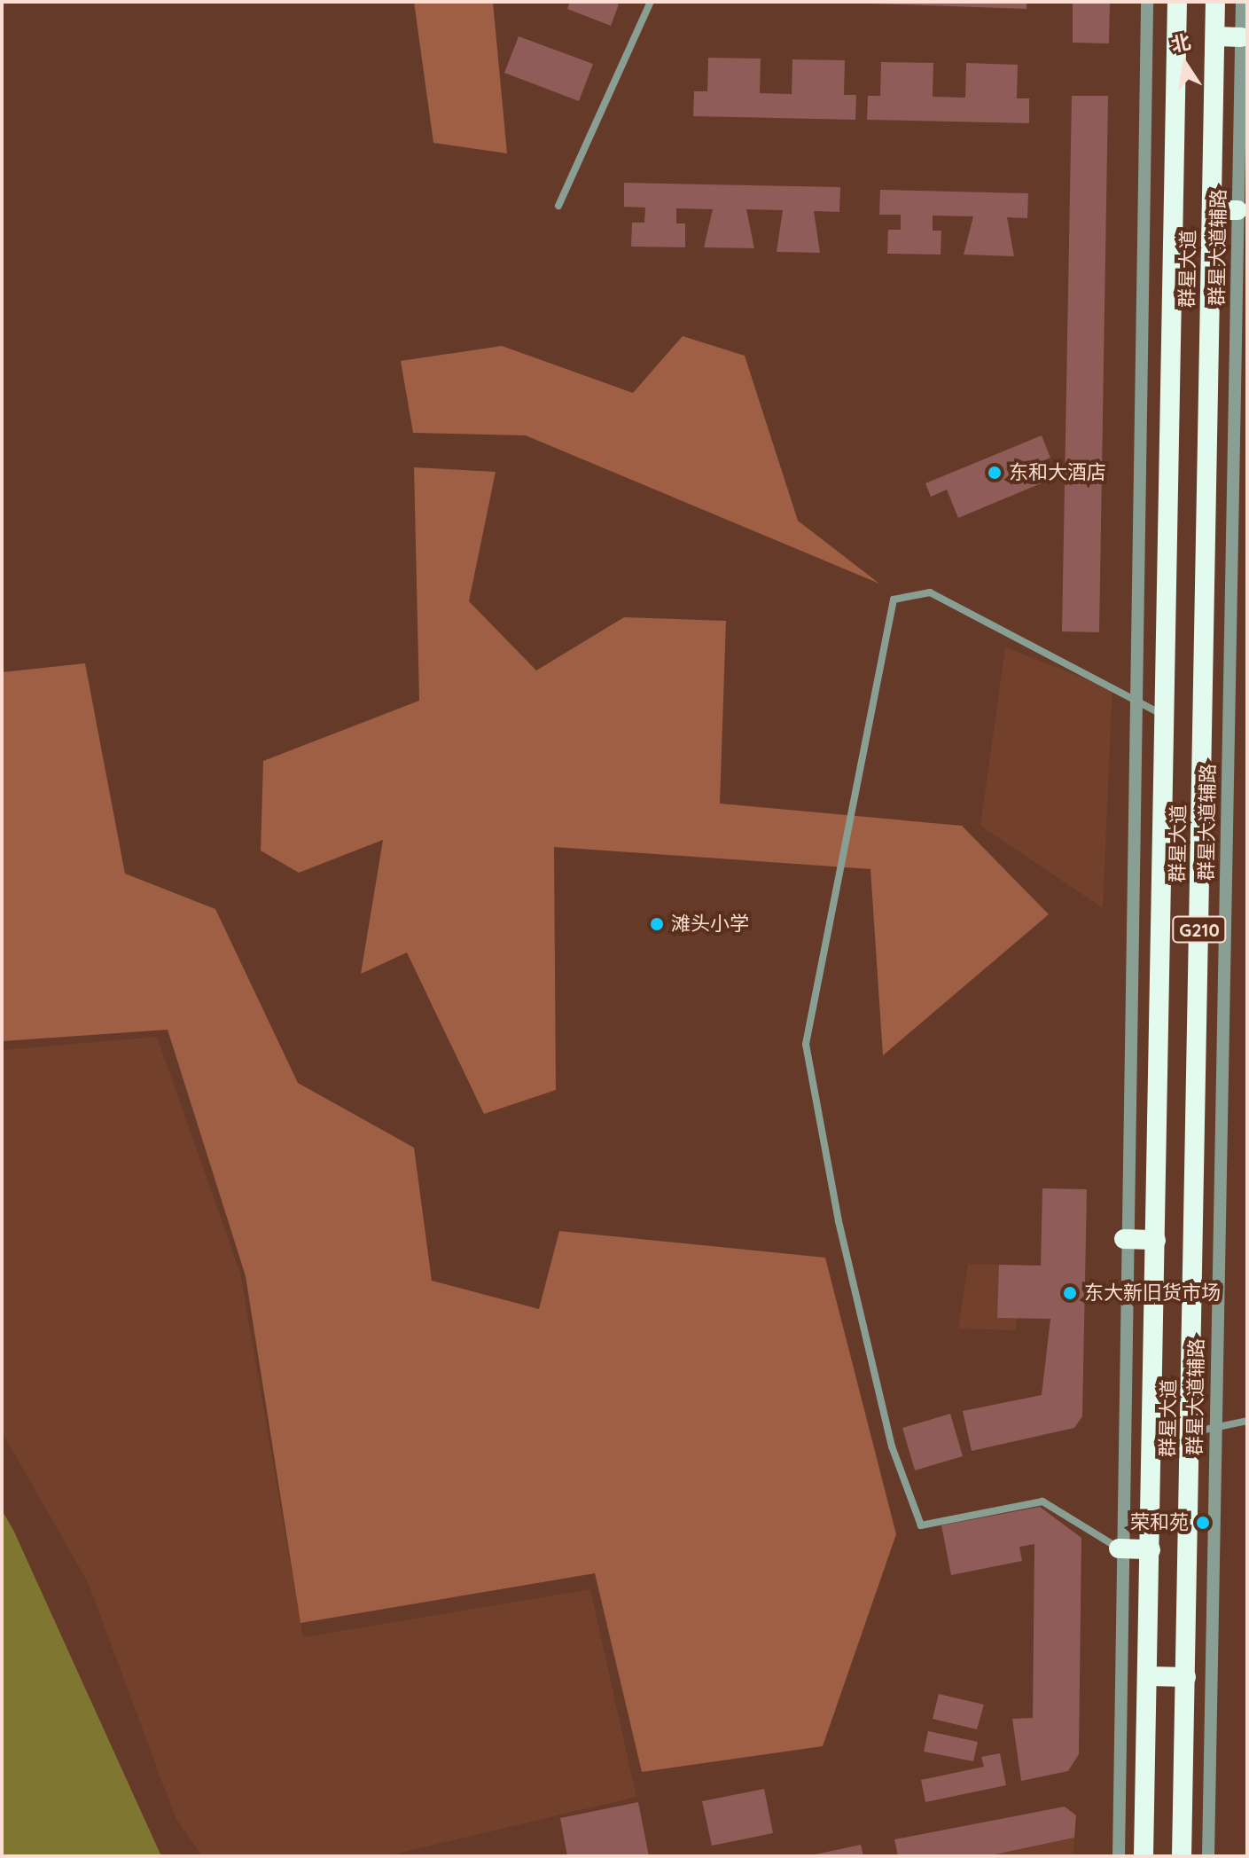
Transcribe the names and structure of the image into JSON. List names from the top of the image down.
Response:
{
  "streets": {
    "highway": ["群星大道", "G210"],
    "street": ["群星大道辅路"]
  },
  "places": [
    "东和大酒店",
    "滩头小学",
    "东大新旧货市场",
    "荣和苑"
  ],
  "north": "top"
}
